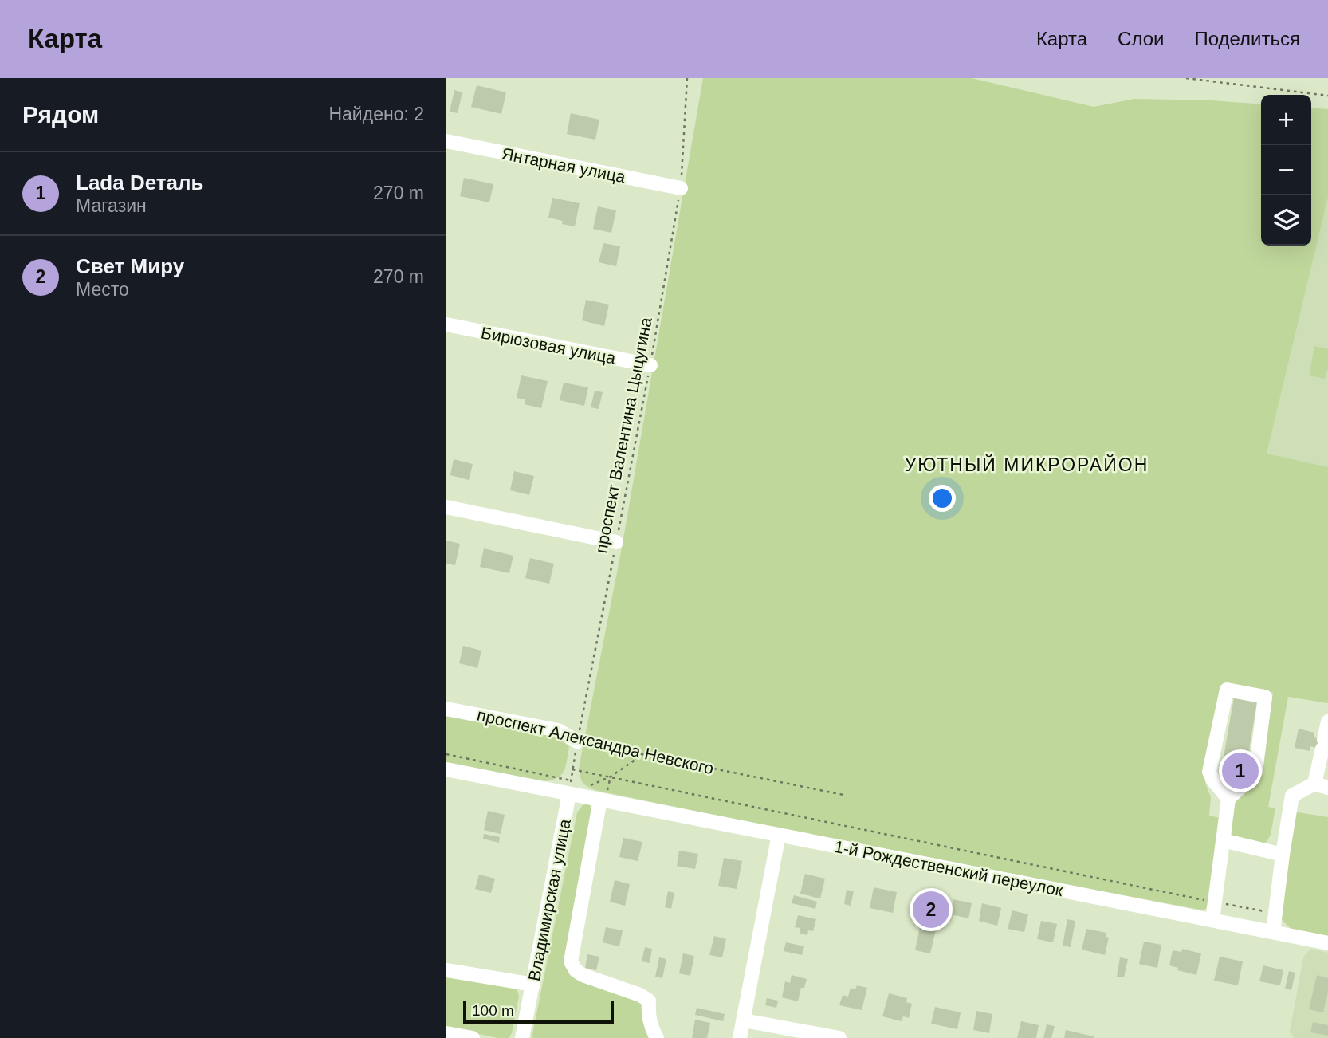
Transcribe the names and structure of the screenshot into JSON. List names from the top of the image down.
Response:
{
  "streets": {
    "street": [
      "Янтарная улица",
      "Бирюзовая улица",
      "проспект Александра Невского",
      "1-й Рождественский переулок",
      "Владимирская улица"
    ],
    "path": ["проспект Валентина Цыцугина"]
  },
  "crossings": [
    ["Янтарная улица", "проспект Валентина Цыцугина"],
    ["Бирюзовая улица", "проспект Валентина Цыцугина"],
    ["проспект Валентина Цыцугина", "проспект Александра Невского"],
    ["проспект Валентина Цыцугина", "1-й Рождественский переулок"],
    ["проспект Валентина Цыцугина", "Владимирская улица"],
    ["1-й Рождественский переулок", "Владимирская улица"]
  ],
  "districts": ["УЮТНЫЙ МИКРОРАЙОН"],
  "scale_bar": "100 m",
  "page": {
    "header": "Карта",
    "nav": ["Карта", "Слои", "Поделиться"],
    "heading": ["Рядом", "Найдено: 2"],
    "map_buttons": ["+", "−"],
    "list": [
      {
        "mark": "1",
        "name": "Lada Dеталь",
        "note": "Магазин",
        "value": "270 m"
      },
      {
        "mark": "2",
        "name": "Свет Миру",
        "note": "Место",
        "value": "270 m"
      }
    ],
    "pins": ["1", "2"],
    "scale": "100 m"
  }
}
